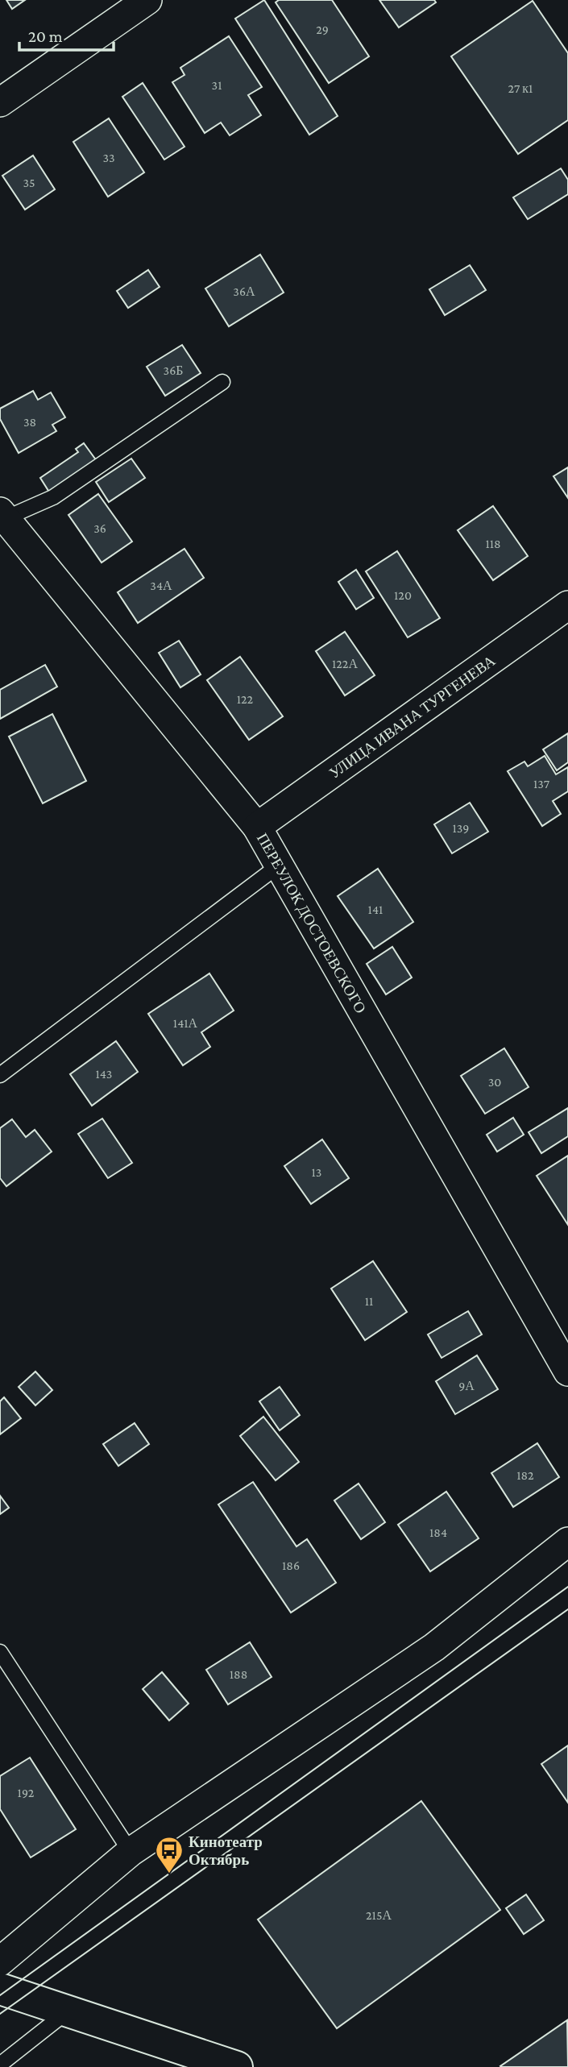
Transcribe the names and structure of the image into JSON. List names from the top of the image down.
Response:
{
  "streets": {
    "street": ["УЛИЦА ИВАНА ТУРГЕНЕВА", "ПЕРЕУЛОК ДОСТОЕВСКОГО"]
  },
  "crossings": [
    ["УЛИЦА ИВАНА ТУРГЕНЕВА", "ПЕРЕУЛОК ДОСТОЕВСКОГО"]
  ],
  "places": {
    "bus stop": ["Кинотеатр Октябрь"]
  },
  "house_numbers": [
    "29",
    "31",
    "27 к1",
    "33",
    "35",
    "36А",
    "36Б",
    "38",
    "36",
    "118",
    "34А",
    "120",
    "122А",
    "122",
    "137",
    "139",
    "141",
    "141А",
    "143",
    "30",
    "13",
    "11",
    "9А",
    "182",
    "184",
    "186",
    "188",
    "192",
    "215А"
  ],
  "scale_bar": "20 m"
}
